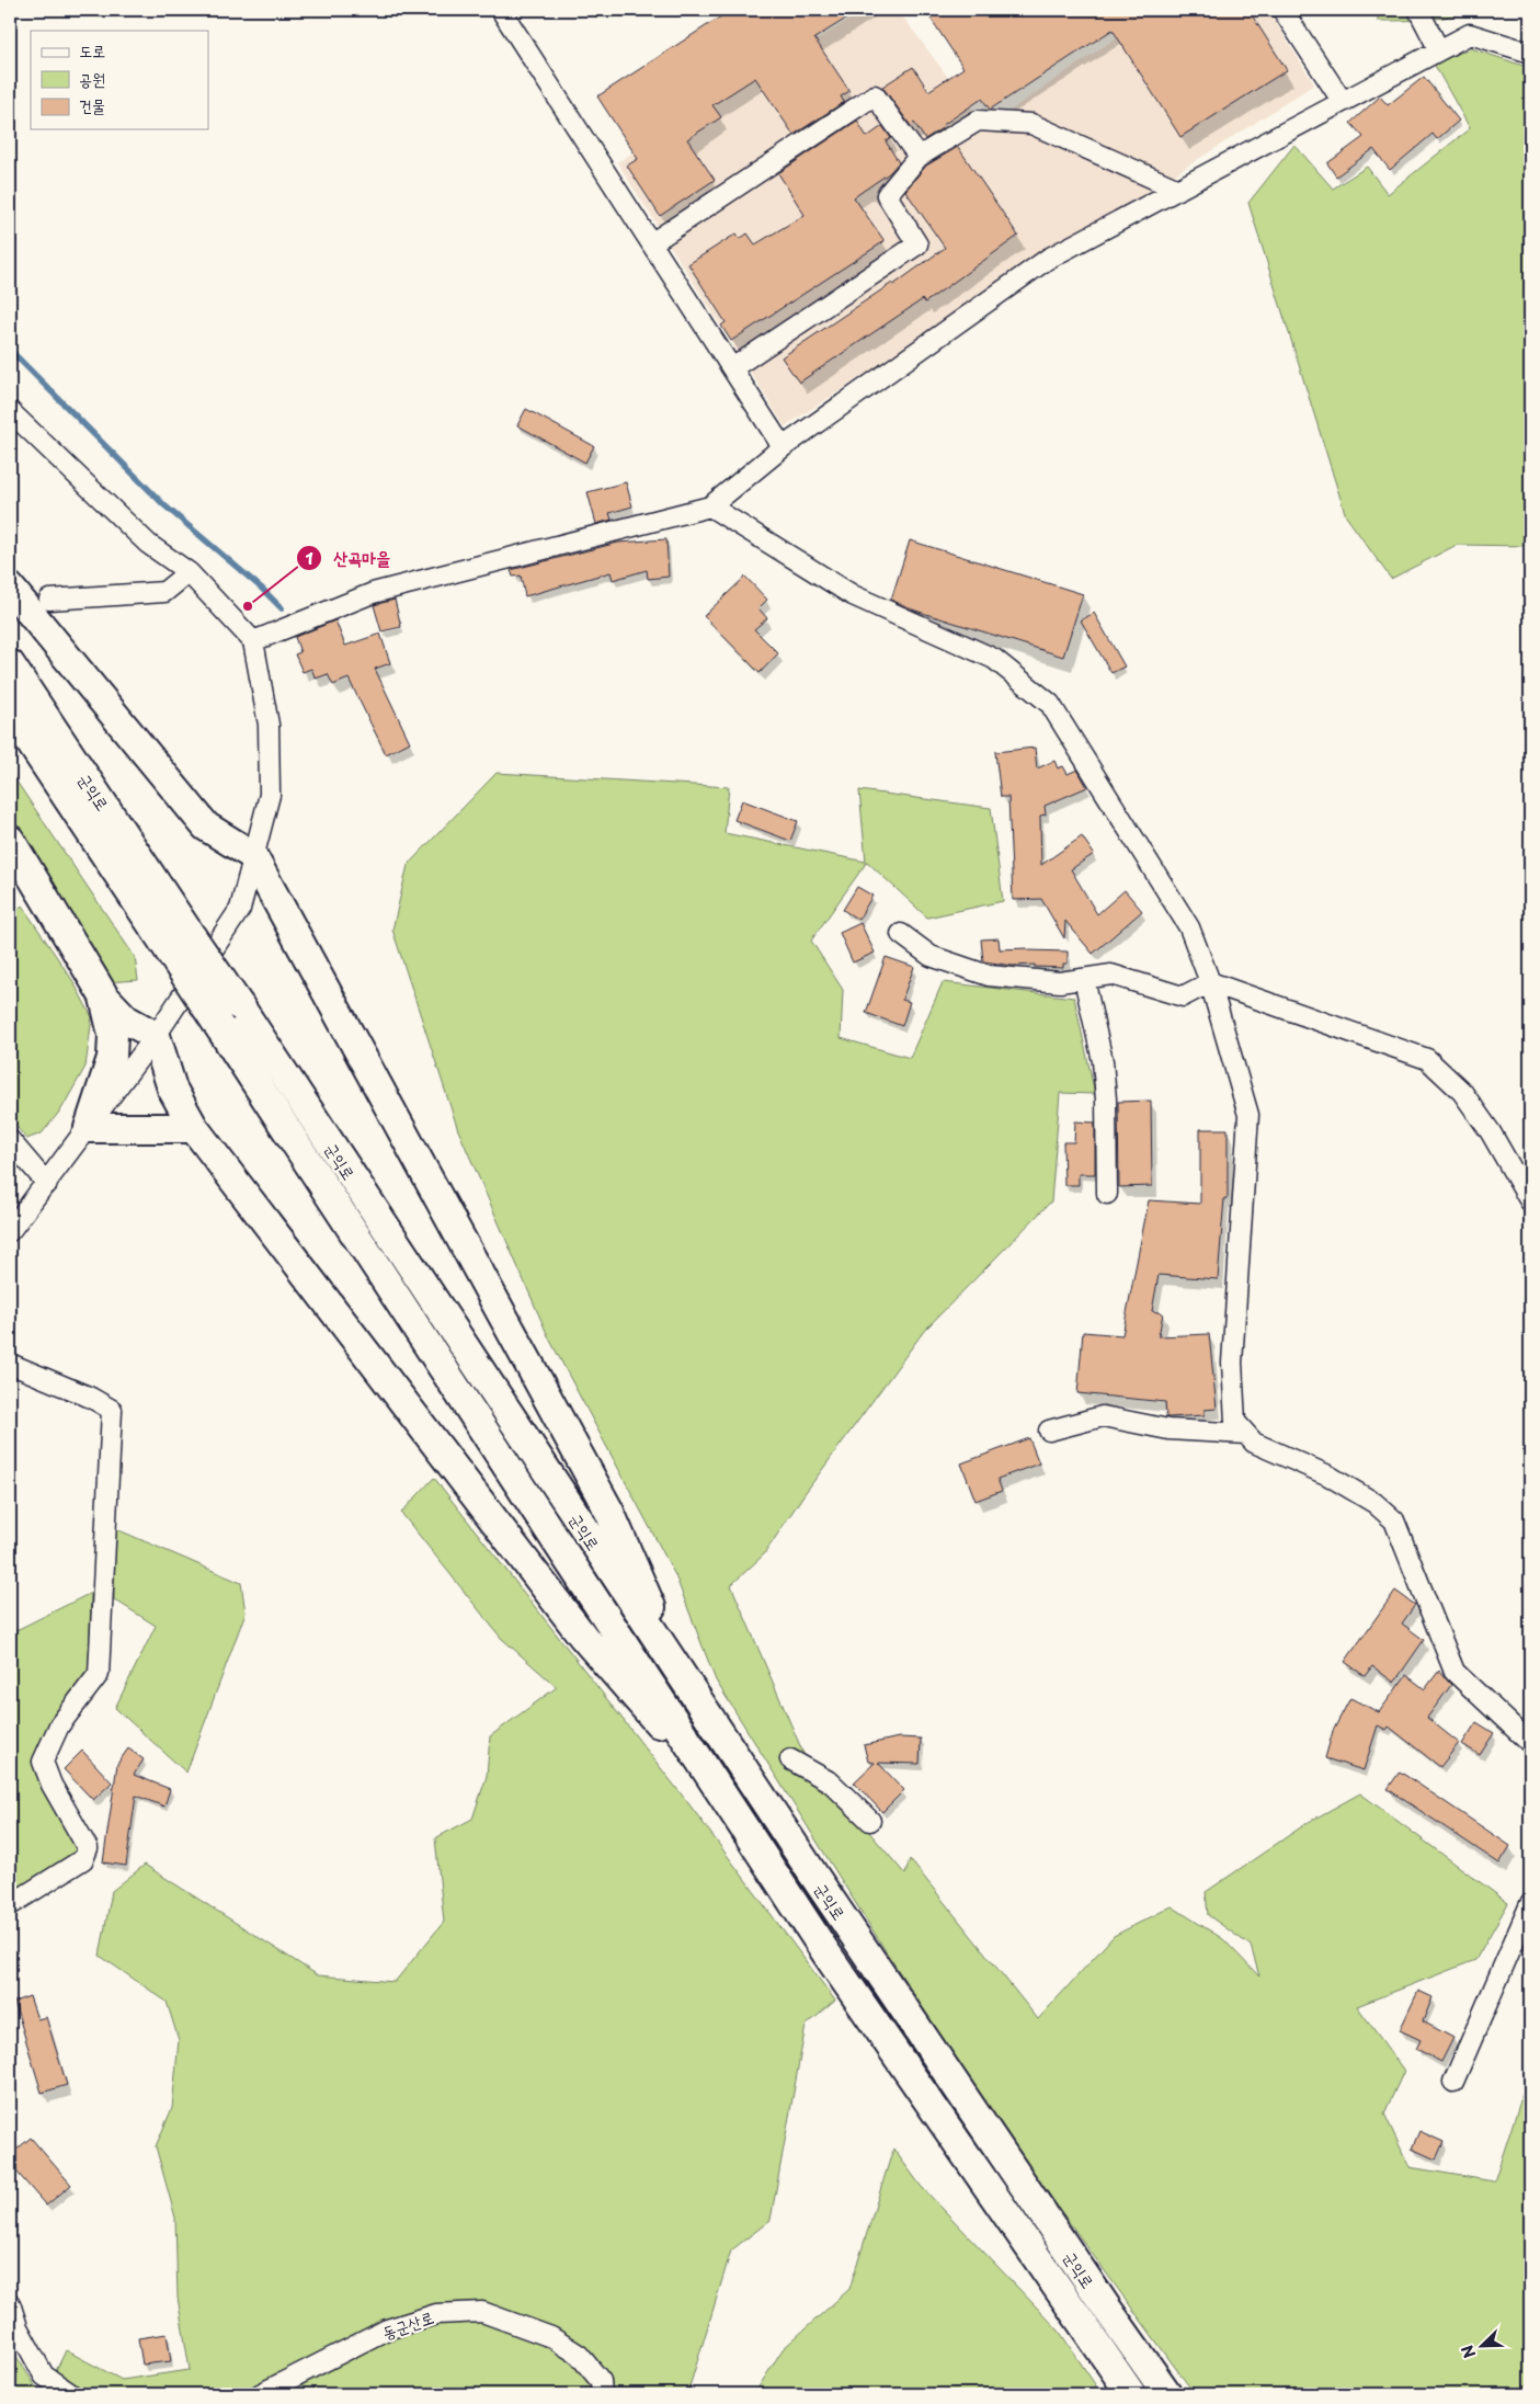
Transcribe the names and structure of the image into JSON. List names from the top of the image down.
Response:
{
  "streets": {
    "highway": ["군익로"],
    "street": ["동군산로"]
  },
  "places": ["산곡마을"],
  "legend": ["도로", "공원", "건물"],
  "north": "bottom left"
}
